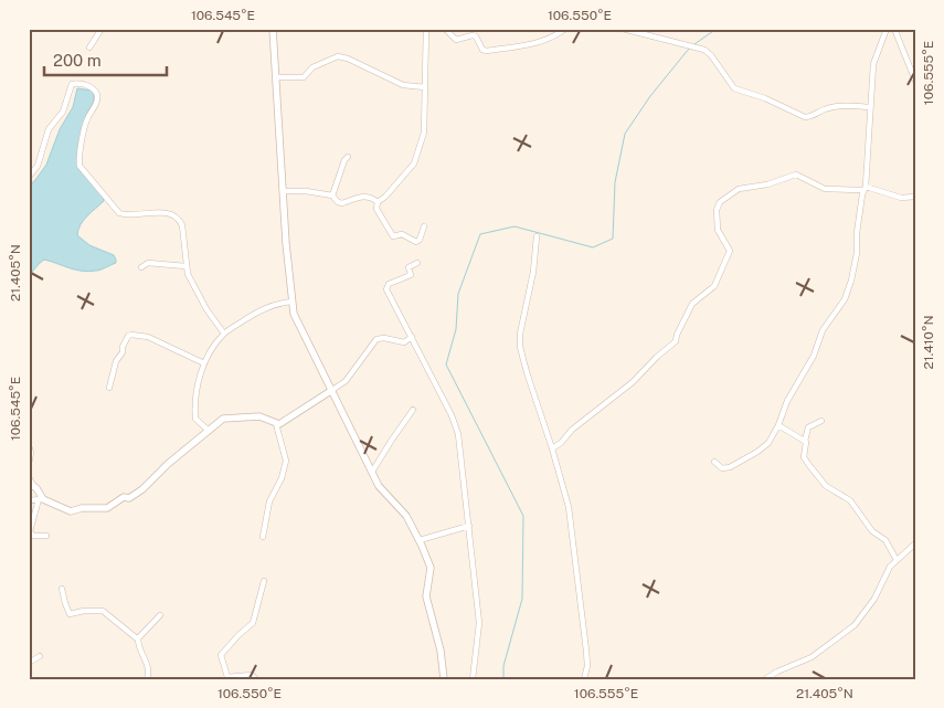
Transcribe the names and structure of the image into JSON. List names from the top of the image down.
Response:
{
  "scale_bar": "200 m",
  "coordinates": [
    "106.545°E",
    "106.550°E",
    "106.555°E",
    "21.405°N",
    "21.410°N"
  ]
}
